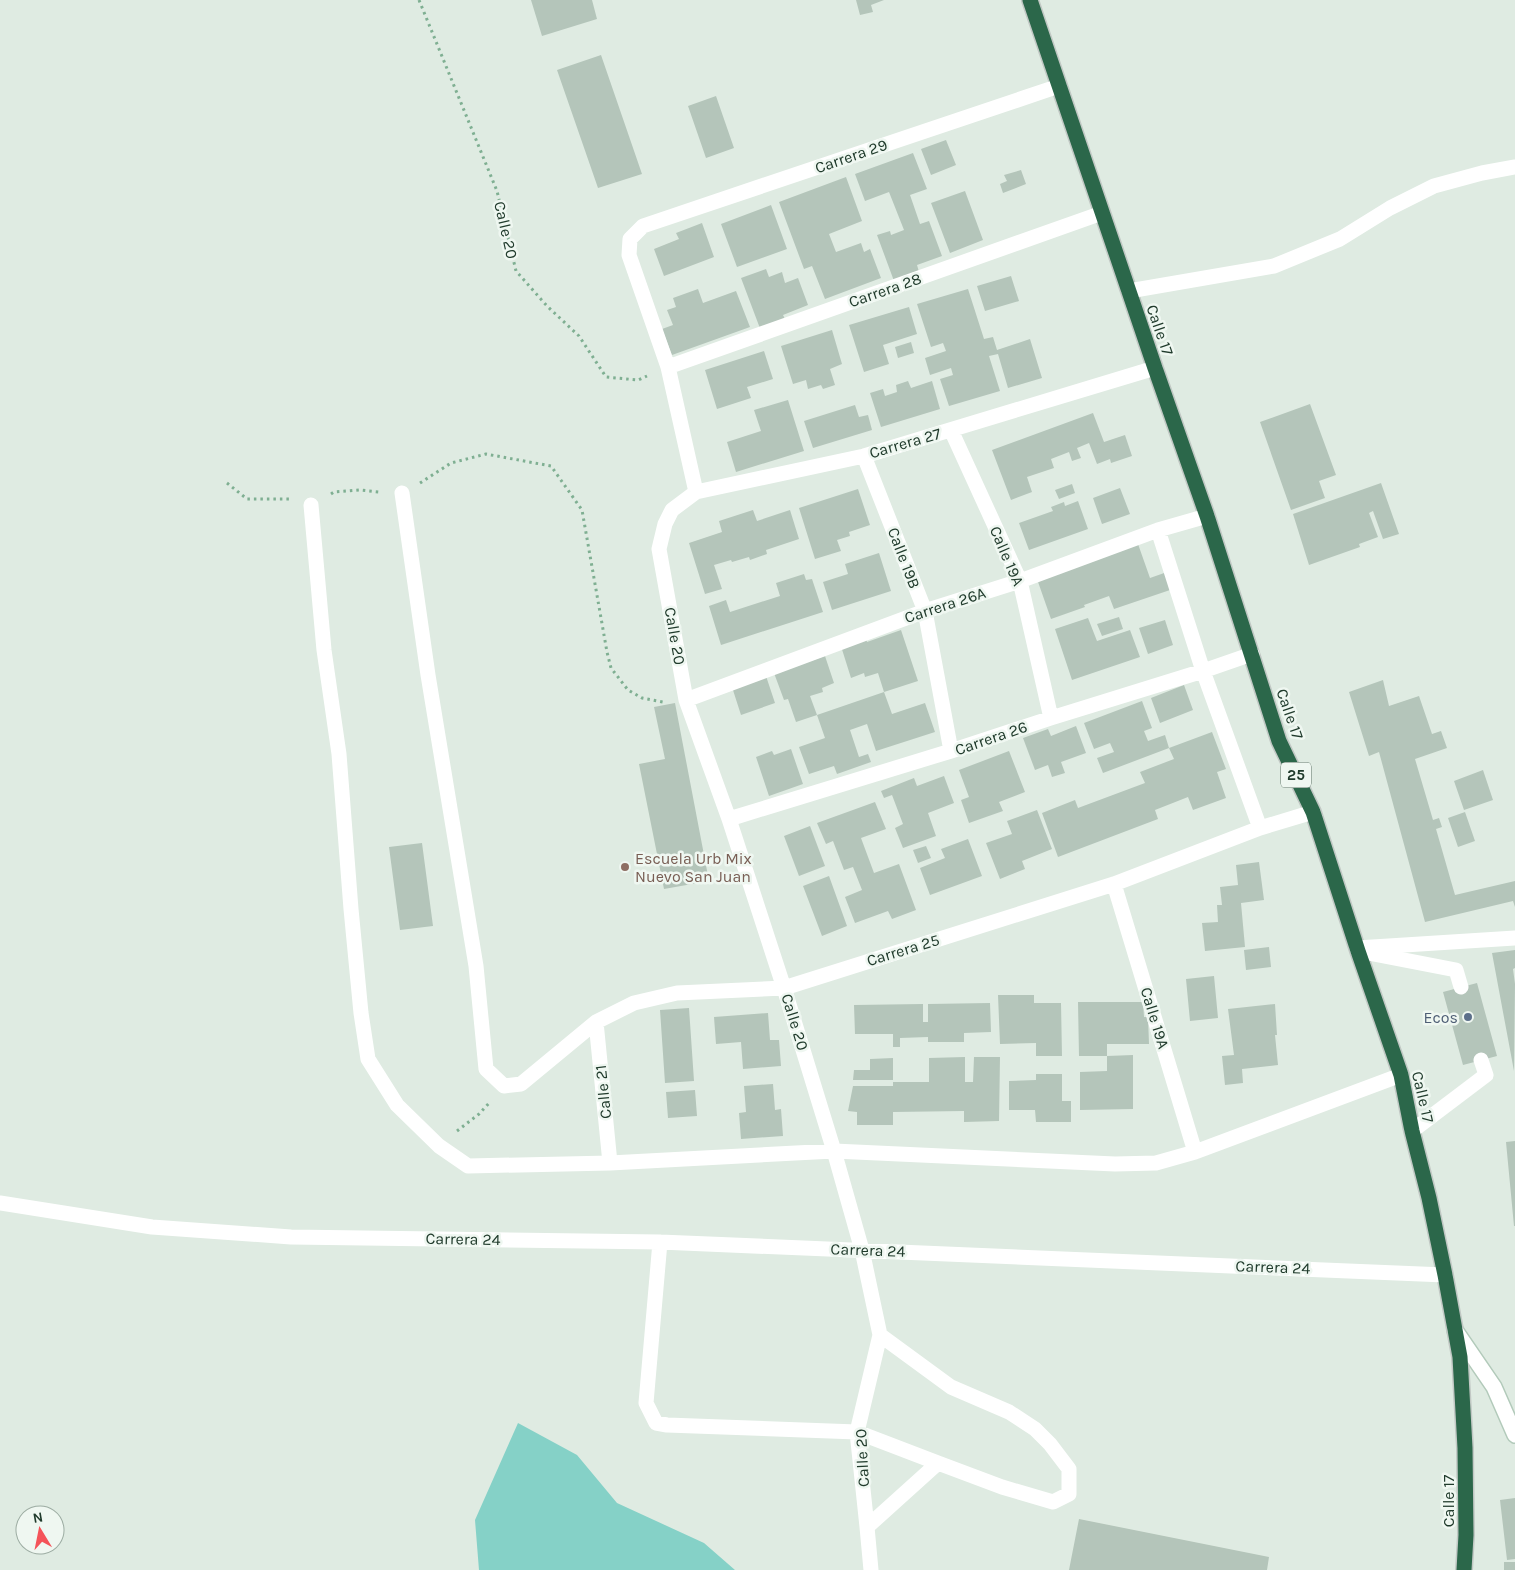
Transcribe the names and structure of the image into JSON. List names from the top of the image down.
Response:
{
  "streets": {
    "highway": ["Calle 17", "25"],
    "street": [
      "Carrera 29",
      "Calle 20",
      "Carrera 28",
      "Carrera 27",
      "Calle 19A",
      "Calle 19B",
      "Carrera 26A",
      "Carrera 26",
      "Carrera 25",
      "Calle 21",
      "Carrera 24"
    ]
  },
  "crossings": [
    ["Carrera 29", "Calle 20"],
    ["Carrera 29", "Carrera 28"],
    ["Carrera 29", "Calle 17"],
    ["Calle 20", "Carrera 28"],
    ["Calle 20", "Carrera 27"],
    ["Calle 20", "Carrera 26A"],
    ["Calle 20", "Carrera 26"],
    ["Calle 20", "Carrera 25"],
    ["Calle 20", "Carrera 24"],
    ["Carrera 28", "Calle 17"],
    ["Calle 17", "Carrera 27"],
    ["Calle 17", "Carrera 26A"],
    ["Calle 17", "Carrera 26"],
    ["Calle 17", "Carrera 25"],
    ["Calle 17", "Carrera 24"],
    ["Carrera 27", "Calle 19A"],
    ["Carrera 27", "Calle 19B"],
    ["Calle 19A", "Carrera 26A"],
    ["Calle 19A", "Carrera 26"],
    ["Calle 19A", "Carrera 25"],
    ["Calle 19B", "Carrera 26A"],
    ["Calle 19B", "Carrera 26"],
    ["Carrera 25", "Calle 21"]
  ],
  "places": ["Escuela Urb Mix Nuevo San Juan", "Ecos"],
  "north": "top"
}
